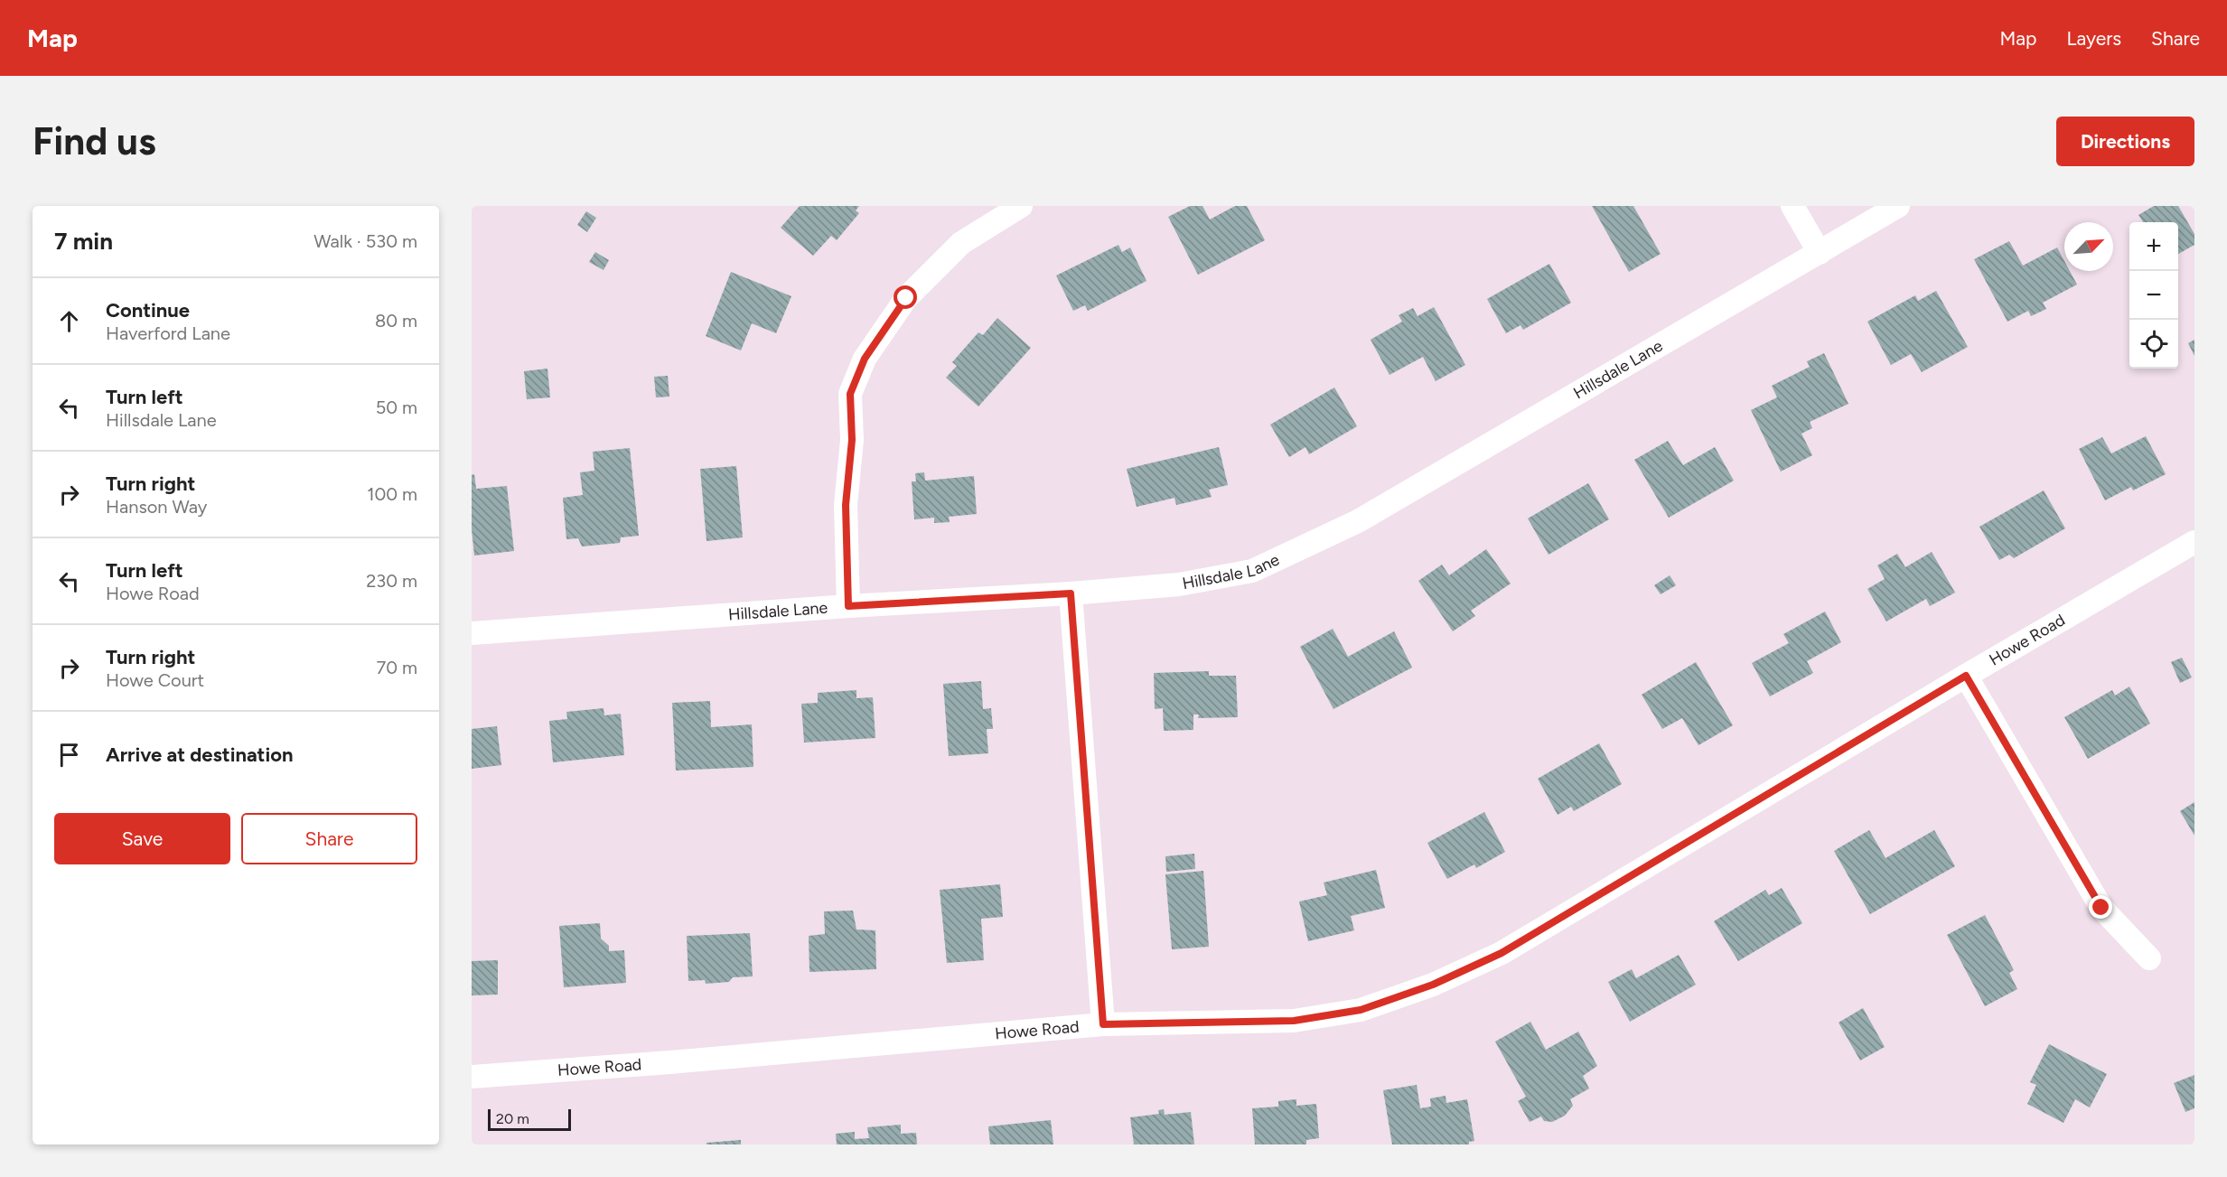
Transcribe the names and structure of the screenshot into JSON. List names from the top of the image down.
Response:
{
  "streets": {
    "street": ["Hillsdale Lane", "Howe Road"]
  },
  "scale_bar": "20 m",
  "north": "top right",
  "page": {
    "header": "Map",
    "nav": ["Map", "Layers", "Share"],
    "buttons": [
      "Directions",
      ["Save", "Share"]
    ],
    "title": "Find us",
    "heading": ["7 min", "Walk · 530 m"],
    "map_buttons": ["+", "−"],
    "list": [
      ["Continue", "Haverford Lane", "80 m"],
      ["Turn left", "Hillsdale Lane", "50 m"],
      ["Turn right", "Hanson Way", "100 m"],
      ["Turn left", "Howe Road", "230 m"],
      ["Turn right", "Howe Court", "70 m"],
      "Arrive at destination"
    ],
    "scale": "20 m"
  }
}
